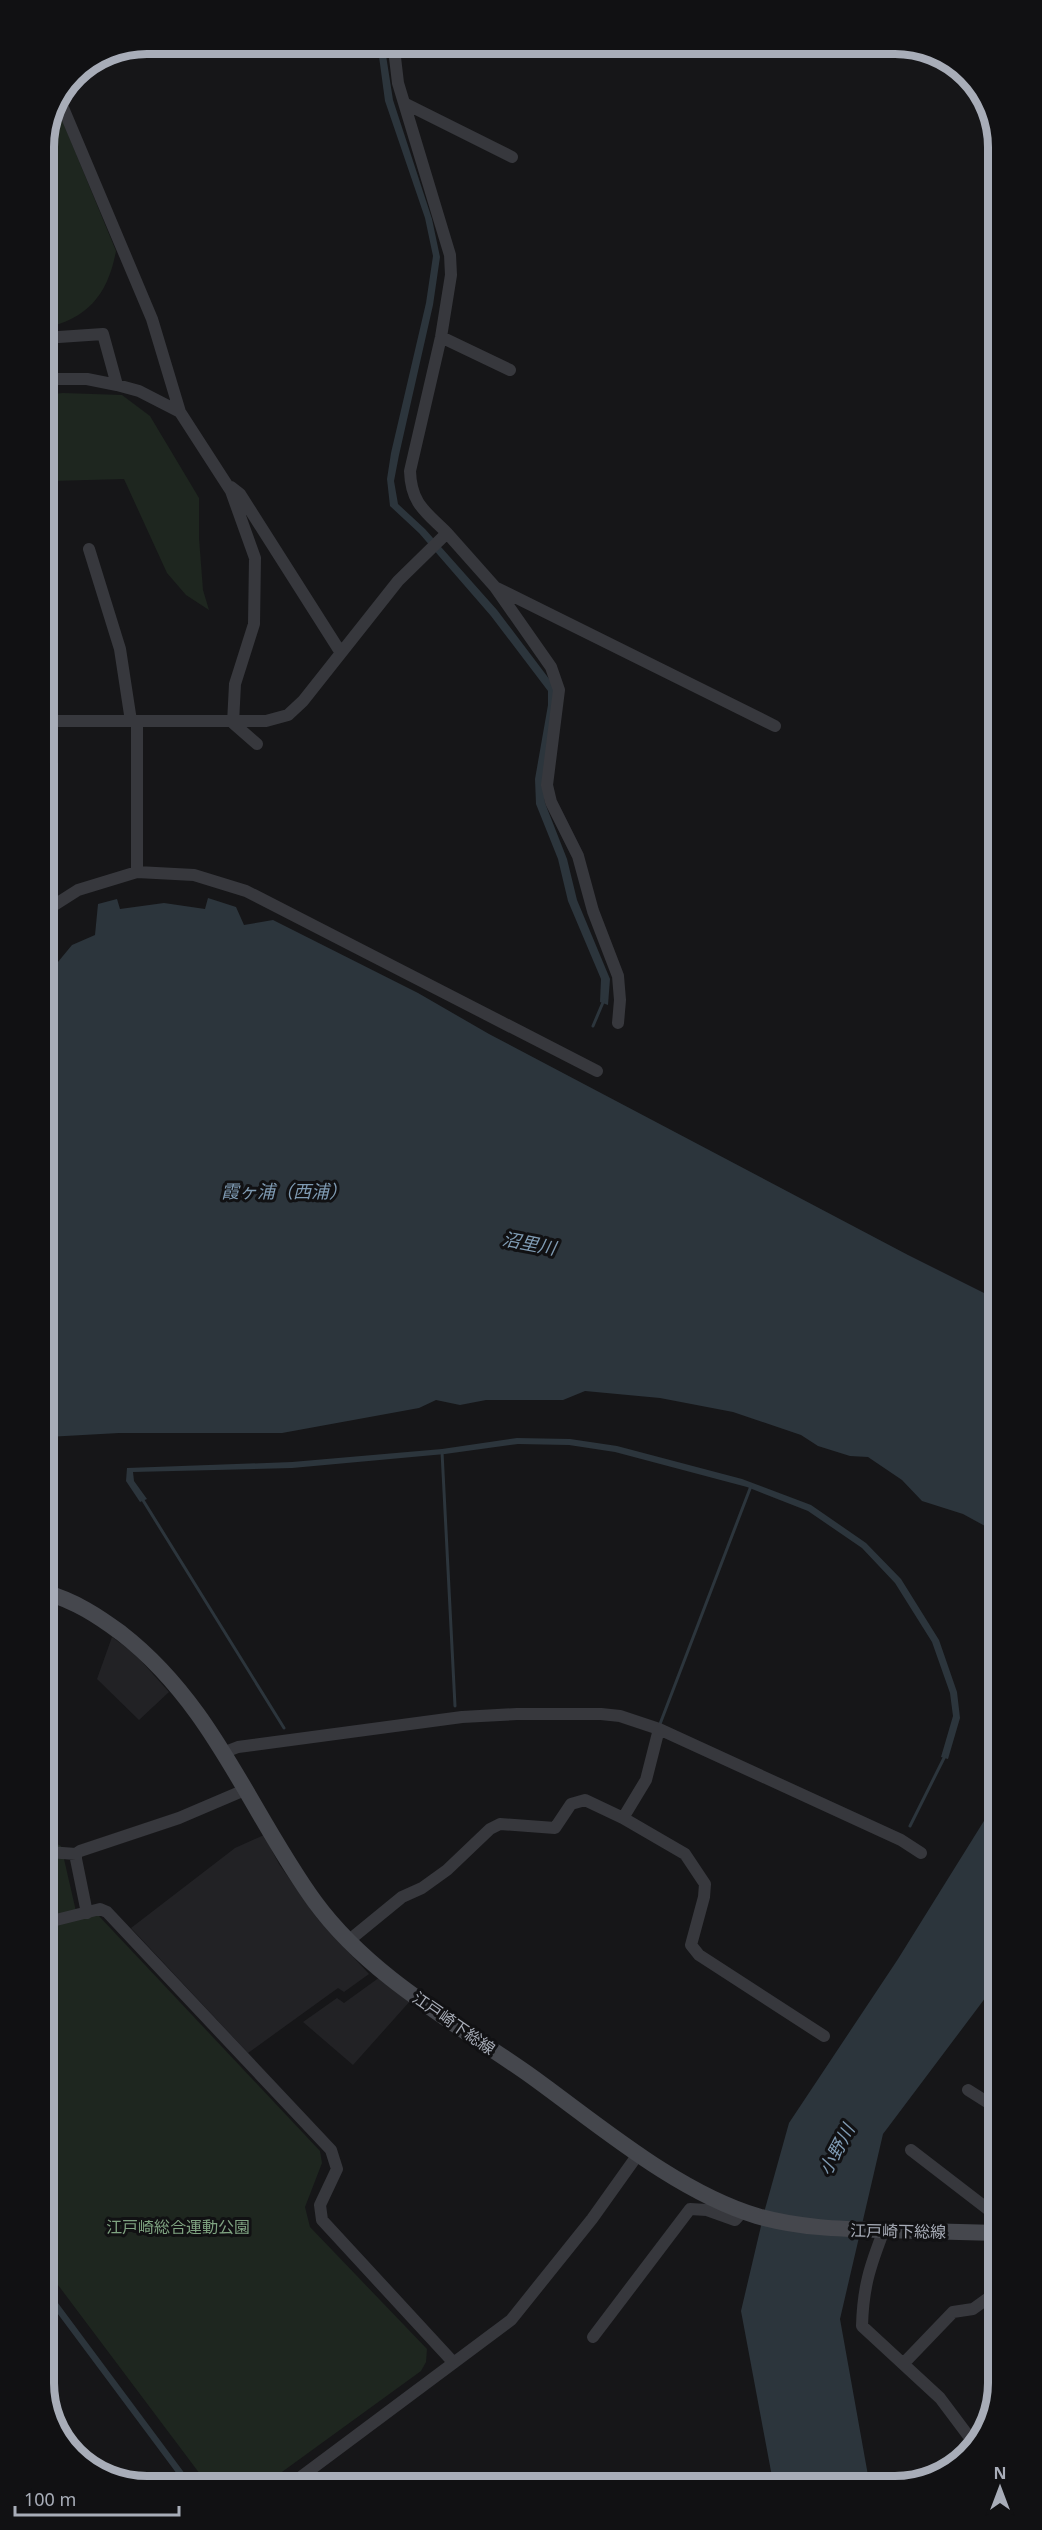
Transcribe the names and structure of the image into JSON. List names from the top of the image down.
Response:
{
  "streets": {
    "main road": ["江戸崎下総線"]
  },
  "water": ["霞ヶ浦（西浦）", "沼里川", "小野川"],
  "parks": ["江戸崎総合運動公園"],
  "scale_bar": "100 m",
  "north": "top"
}
